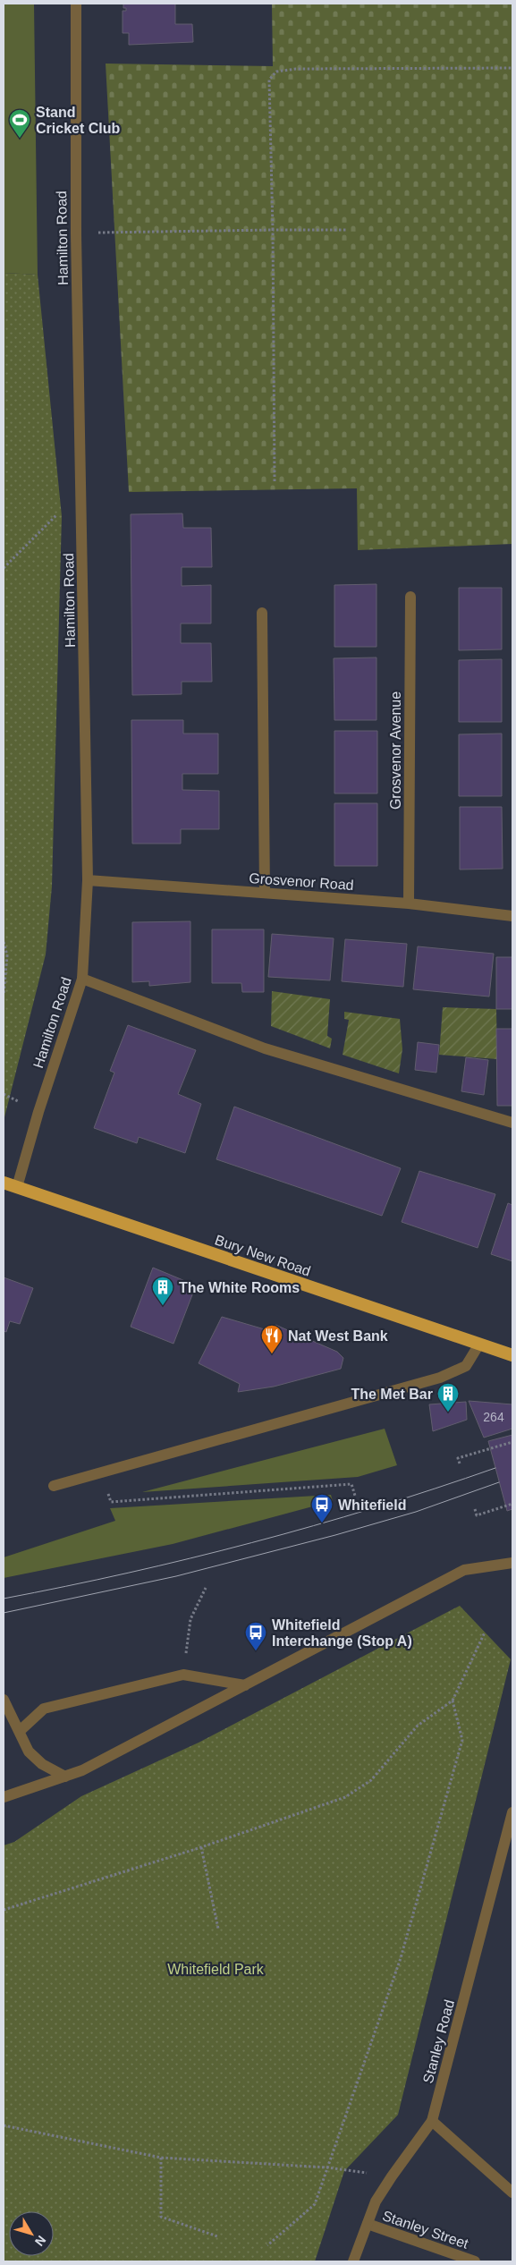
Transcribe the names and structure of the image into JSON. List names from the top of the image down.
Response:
{
  "streets": {
    "highway": ["Bury New Road"],
    "street": [
      "Hamilton Road",
      "Grosvenor Avenue",
      "Grosvenor Road",
      "Stanley Road",
      "Stanley Street"
    ]
  },
  "crossings": [
    ["Hamilton Road", "Grosvenor Road"],
    ["Hamilton Road", "Bury New Road"],
    ["Grosvenor Avenue", "Grosvenor Road"],
    ["Stanley Road", "Stanley Street"]
  ],
  "parks": ["Whitefield Park"],
  "places": {
    "sports": ["Stand Cricket Club"],
    "building": ["The White Rooms", "The Met Bar"],
    "restaurant": ["Nat West Bank"],
    "bus stop": ["Whitefield", "Whitefield Interchange (Stop A)"]
  },
  "house_numbers": ["264"],
  "north": "bottom right"
}
